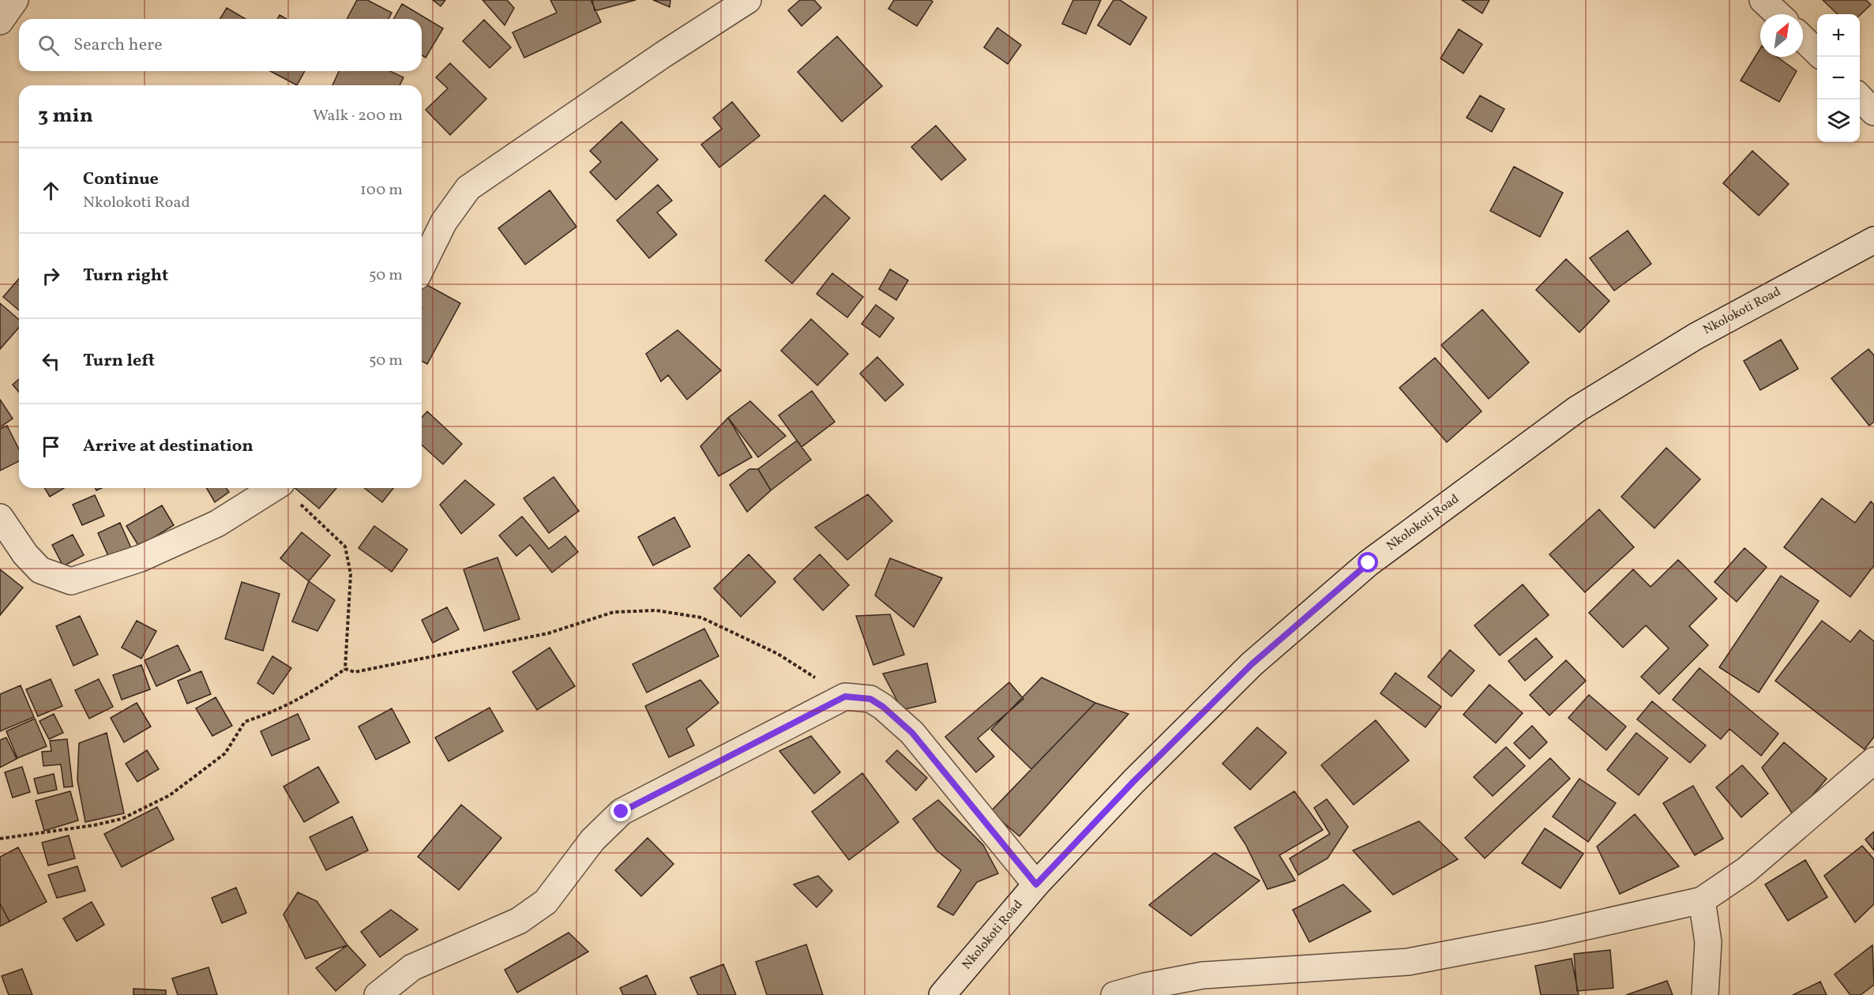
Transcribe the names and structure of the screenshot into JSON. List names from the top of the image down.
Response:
{
  "streets": {
    "street": ["Nkolokoti Road"]
  },
  "north": "top right",
  "page": {
    "map_buttons": ["+", "−"],
    "search": "Search here",
    "heading": ["3 min", "Walk · 200 m"],
    "list": [
      ["Continue", "Nkolokoti Road", "100 m"],
      ["Turn right", "50 m"],
      ["Turn left", "50 m"],
      "Arrive at destination"
    ]
  }
}
